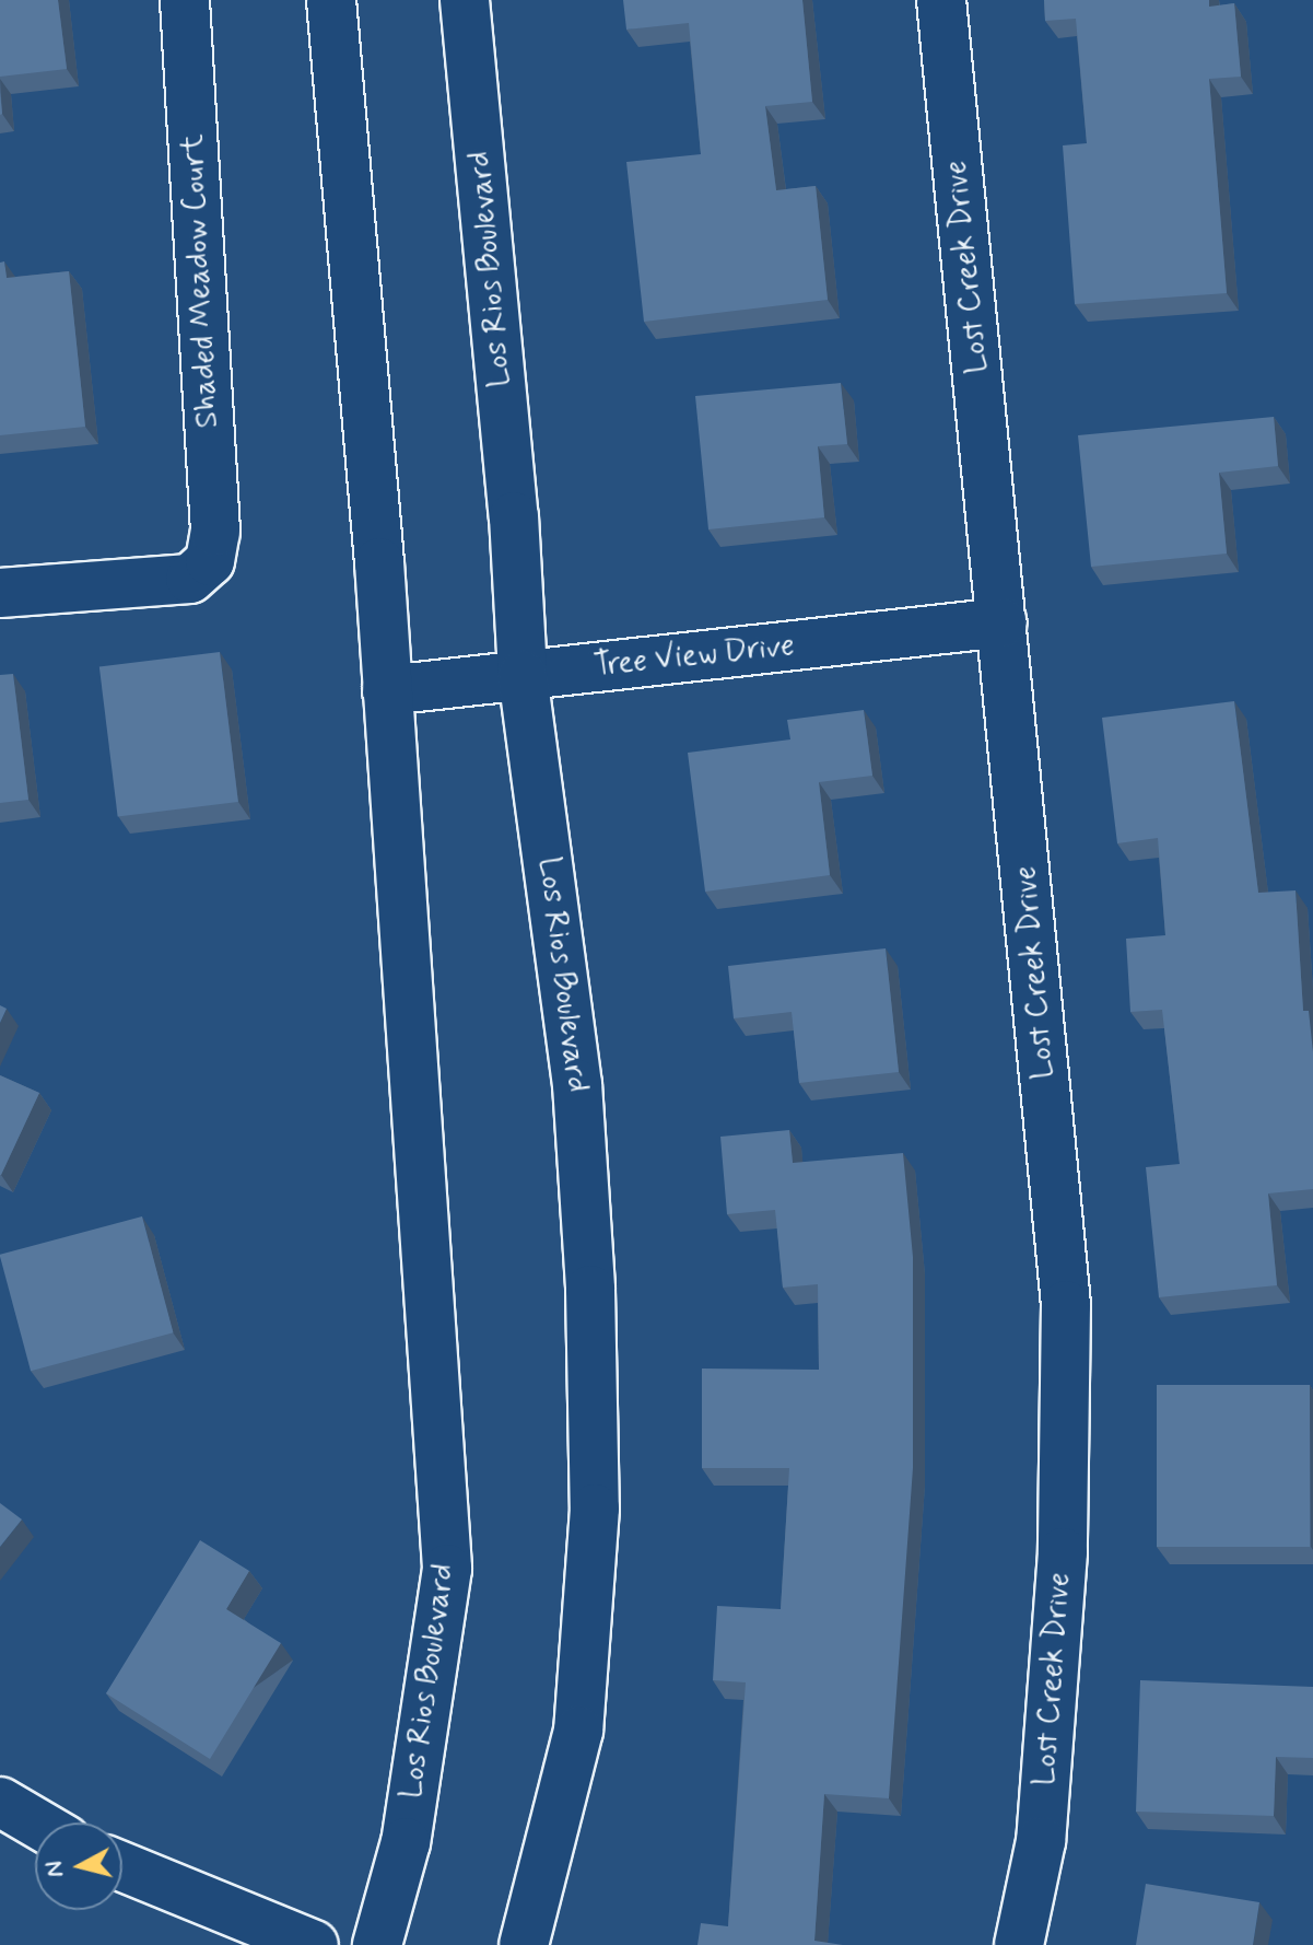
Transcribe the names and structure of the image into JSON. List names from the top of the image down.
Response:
{
  "streets": {
    "main road": [
      "Lost Creek Drive",
      "Los Rios Boulevard",
      "Shaded Meadow Court",
      "Tree View Drive"
    ]
  },
  "crossings": [
    ["Lost Creek Drive", "Tree View Drive"],
    ["Los Rios Boulevard", "Tree View Drive"]
  ],
  "north": "left"
}
